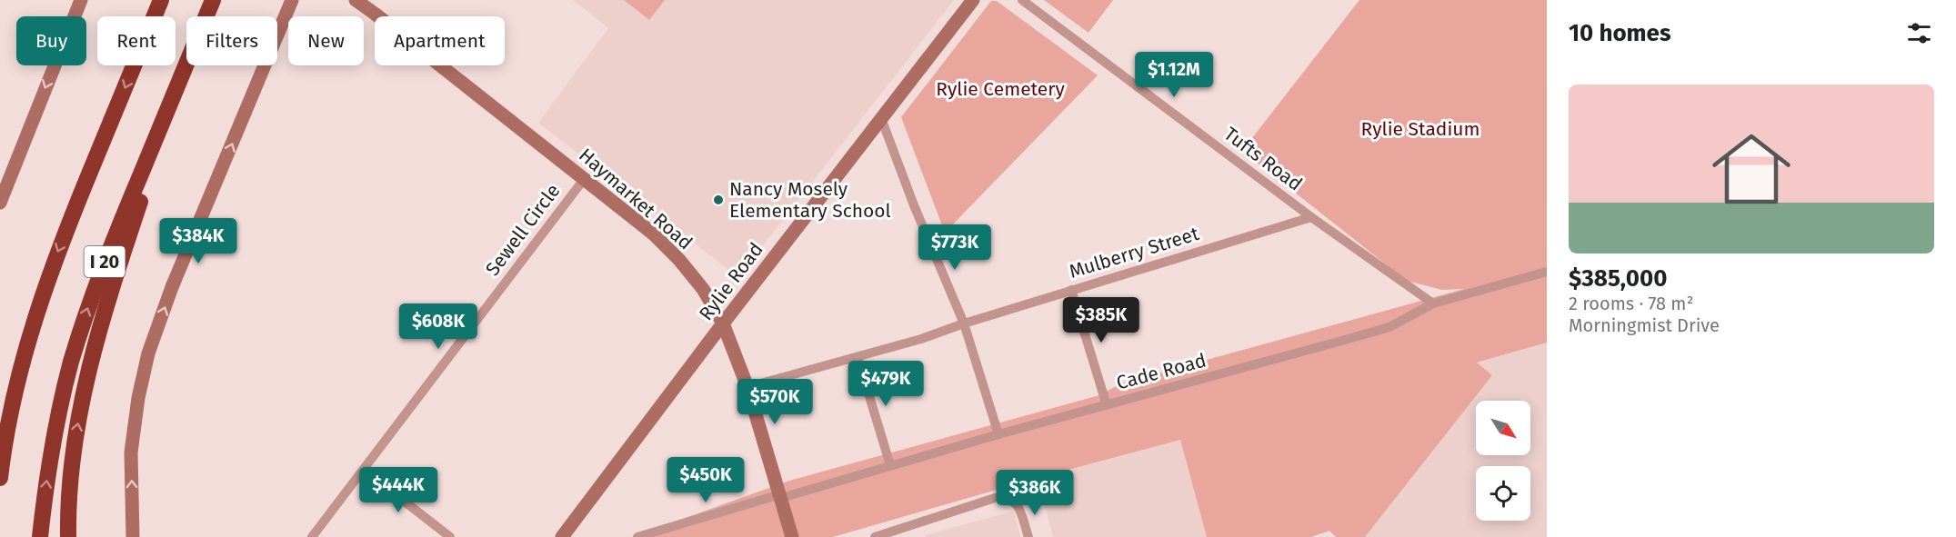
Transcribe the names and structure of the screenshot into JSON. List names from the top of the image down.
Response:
{
  "streets": {
    "highway": ["I 20"],
    "street": [
      "Tufts Road",
      "Haymarket Road",
      "Sewell Circle",
      "Mulberry Street",
      "Rylie Road",
      "Cade Road"
    ]
  },
  "crossings": [
    ["Tufts Road", "Mulberry Street"],
    ["Tufts Road", "Cade Road"],
    ["Haymarket Road", "Sewell Circle"],
    ["Haymarket Road", "Mulberry Street"],
    ["Haymarket Road", "Rylie Road"],
    ["Haymarket Road", "Cade Road"]
  ],
  "parks": ["Rylie Cemetery", "Rylie Stadium"],
  "places": ["Nancy Mosely Elementary School"],
  "north": "bottom right",
  "page": {
    "heading": "10 homes",
    "chip": [
      "Buy",
      "Rent",
      "Filters",
      "New",
      "Apartment"
    ],
    "price": [
      "$1.12M",
      "$384K",
      "$773K",
      "$385K",
      "$608K",
      "$479K",
      "$570K",
      "$450K",
      "$444K",
      "$386K"
    ],
    "list": [
      {
        "name": "$385,000",
        "note": "2 rooms · 78 m² · Morningmist Drive"
      }
    ]
  }
}
